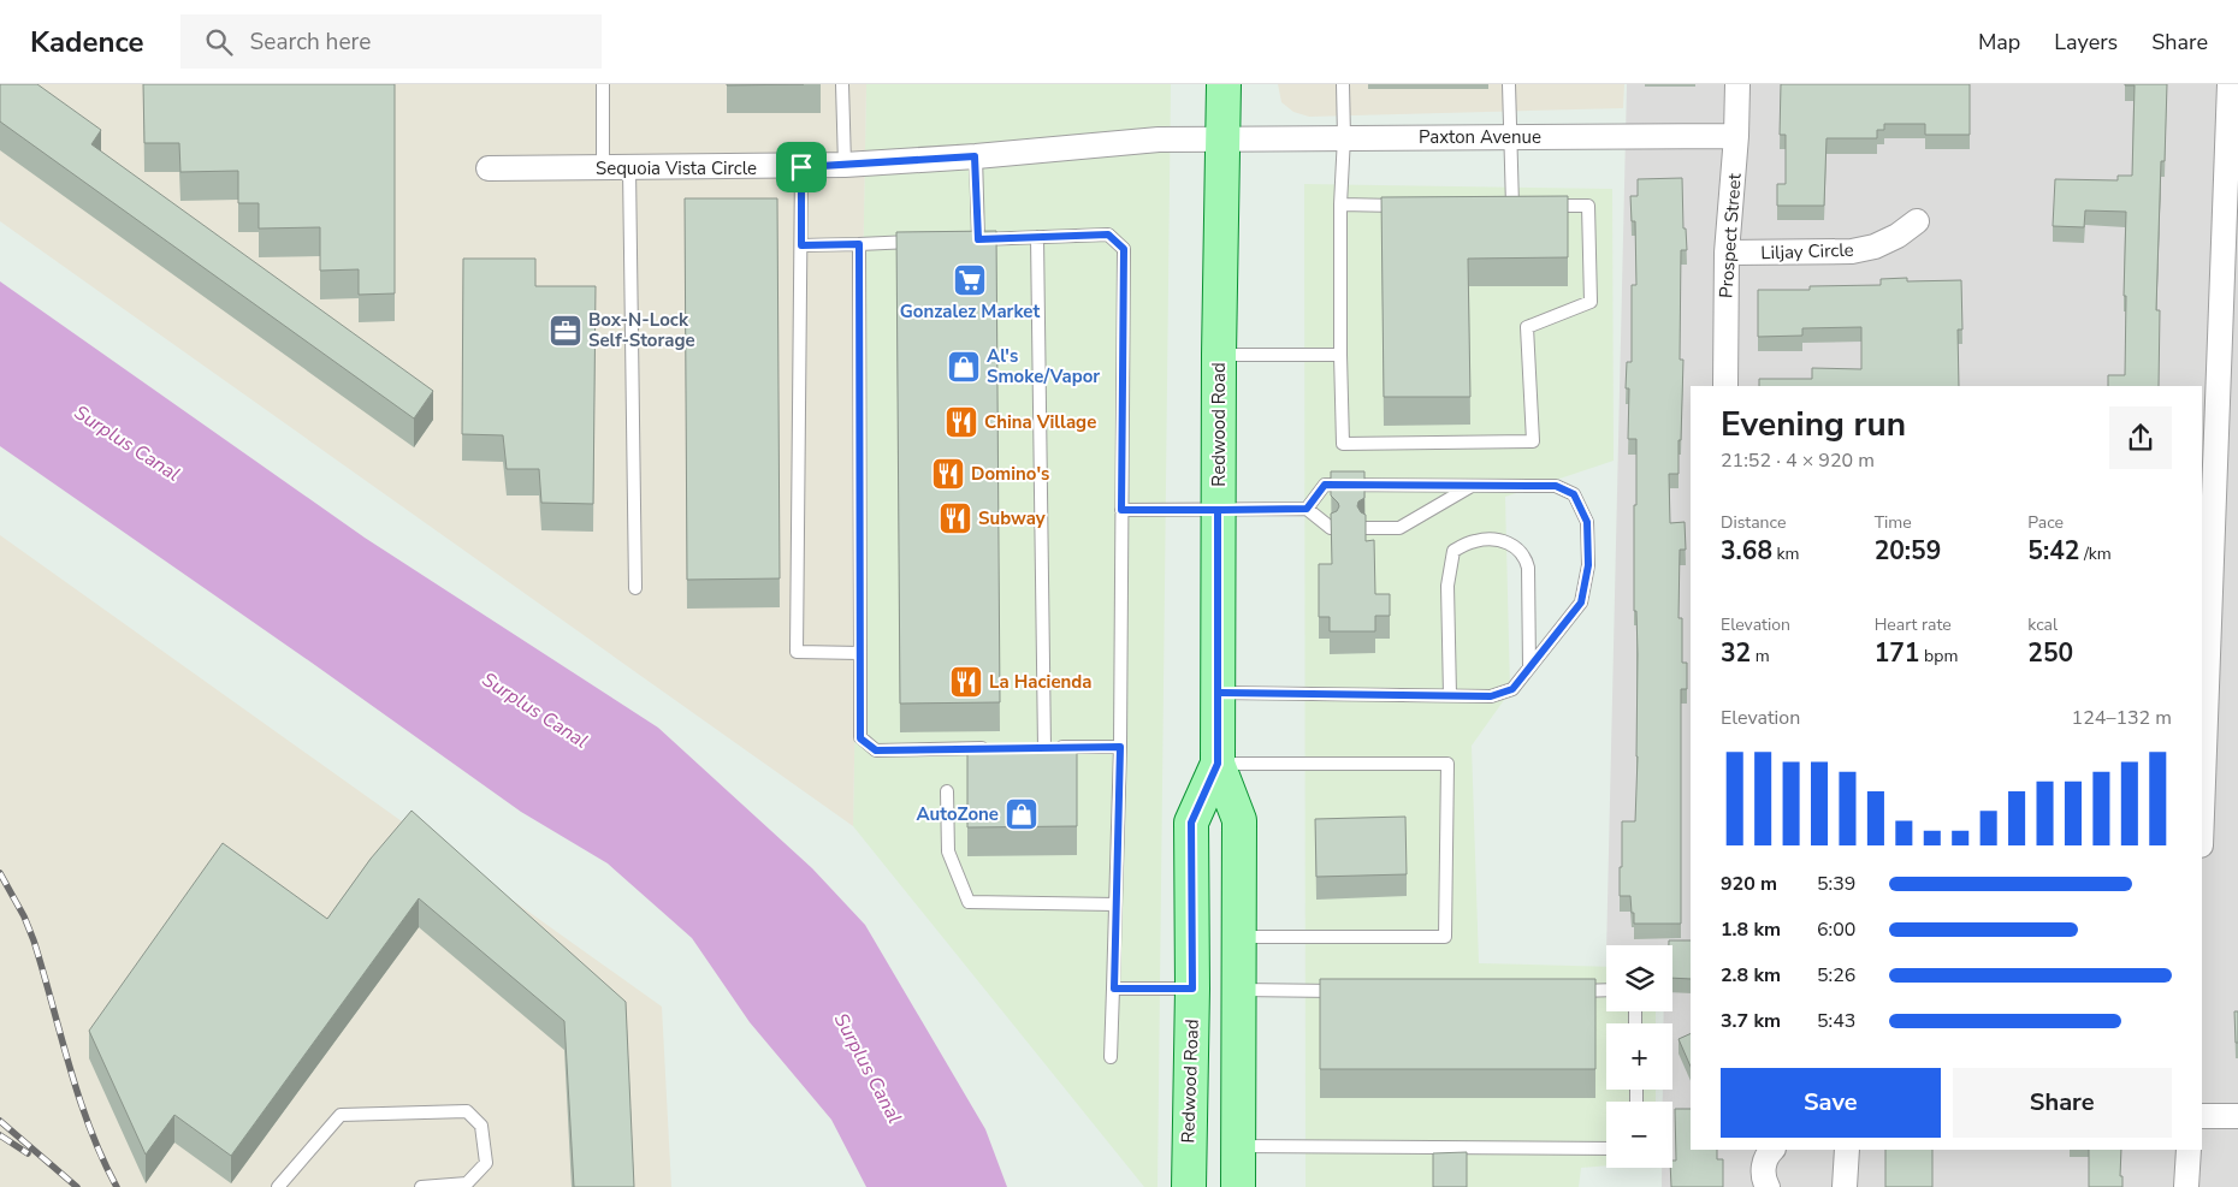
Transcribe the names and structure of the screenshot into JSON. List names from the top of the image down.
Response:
{
  "streets": {
    "main road": ["Redwood Road"],
    "street": [
      "Paxton Avenue",
      "Sequoia Vista Circle",
      "Prospect Street",
      "Liljay Circle"
    ]
  },
  "crossings": [
    ["Paxton Avenue", "Sequoia Vista Circle"],
    ["Paxton Avenue", "Prospect Street"],
    ["Paxton Avenue", "Redwood Road"],
    ["Sequoia Vista Circle", "Redwood Road"],
    ["Prospect Street", "Liljay Circle"]
  ],
  "water": ["Surplus Canal"],
  "places": {
    "supermarket": ["Gonzalez Market"],
    "office": ["Box-N-Lock Self-Storage"],
    "shop": ["Al's Smoke/Vapor", "AutoZone"],
    "restaurant": [
      "China Village",
      "Domino's",
      "Subway",
      "La Hacienda"
    ]
  },
  "page": {
    "header": "Kadence",
    "search": "Search here",
    "nav": ["Map", "Layers", "Share"],
    "heading": ["Evening run", "21:52 · 4 × 920 m"],
    "stats": [
      ["Distance", "3.68 km"],
      ["Time", "20:59"],
      ["Pace", "5:42 /km"],
      ["Elevation", "32 m"],
      ["Heart rate", "171 bpm"],
      ["kcal", "250"]
    ],
    "chart": ["Elevation", "124–132 m"],
    "list": [
      {
        "name": "920 m",
        "note": "5:39"
      },
      {
        "name": "1.8 km",
        "note": "6:00"
      },
      {
        "name": "2.8 km",
        "note": "5:26"
      },
      {
        "name": "3.7 km",
        "note": "5:43"
      }
    ],
    "map_buttons": ["+", "−"],
    "buttons": ["Save", "Share"]
  }
}
